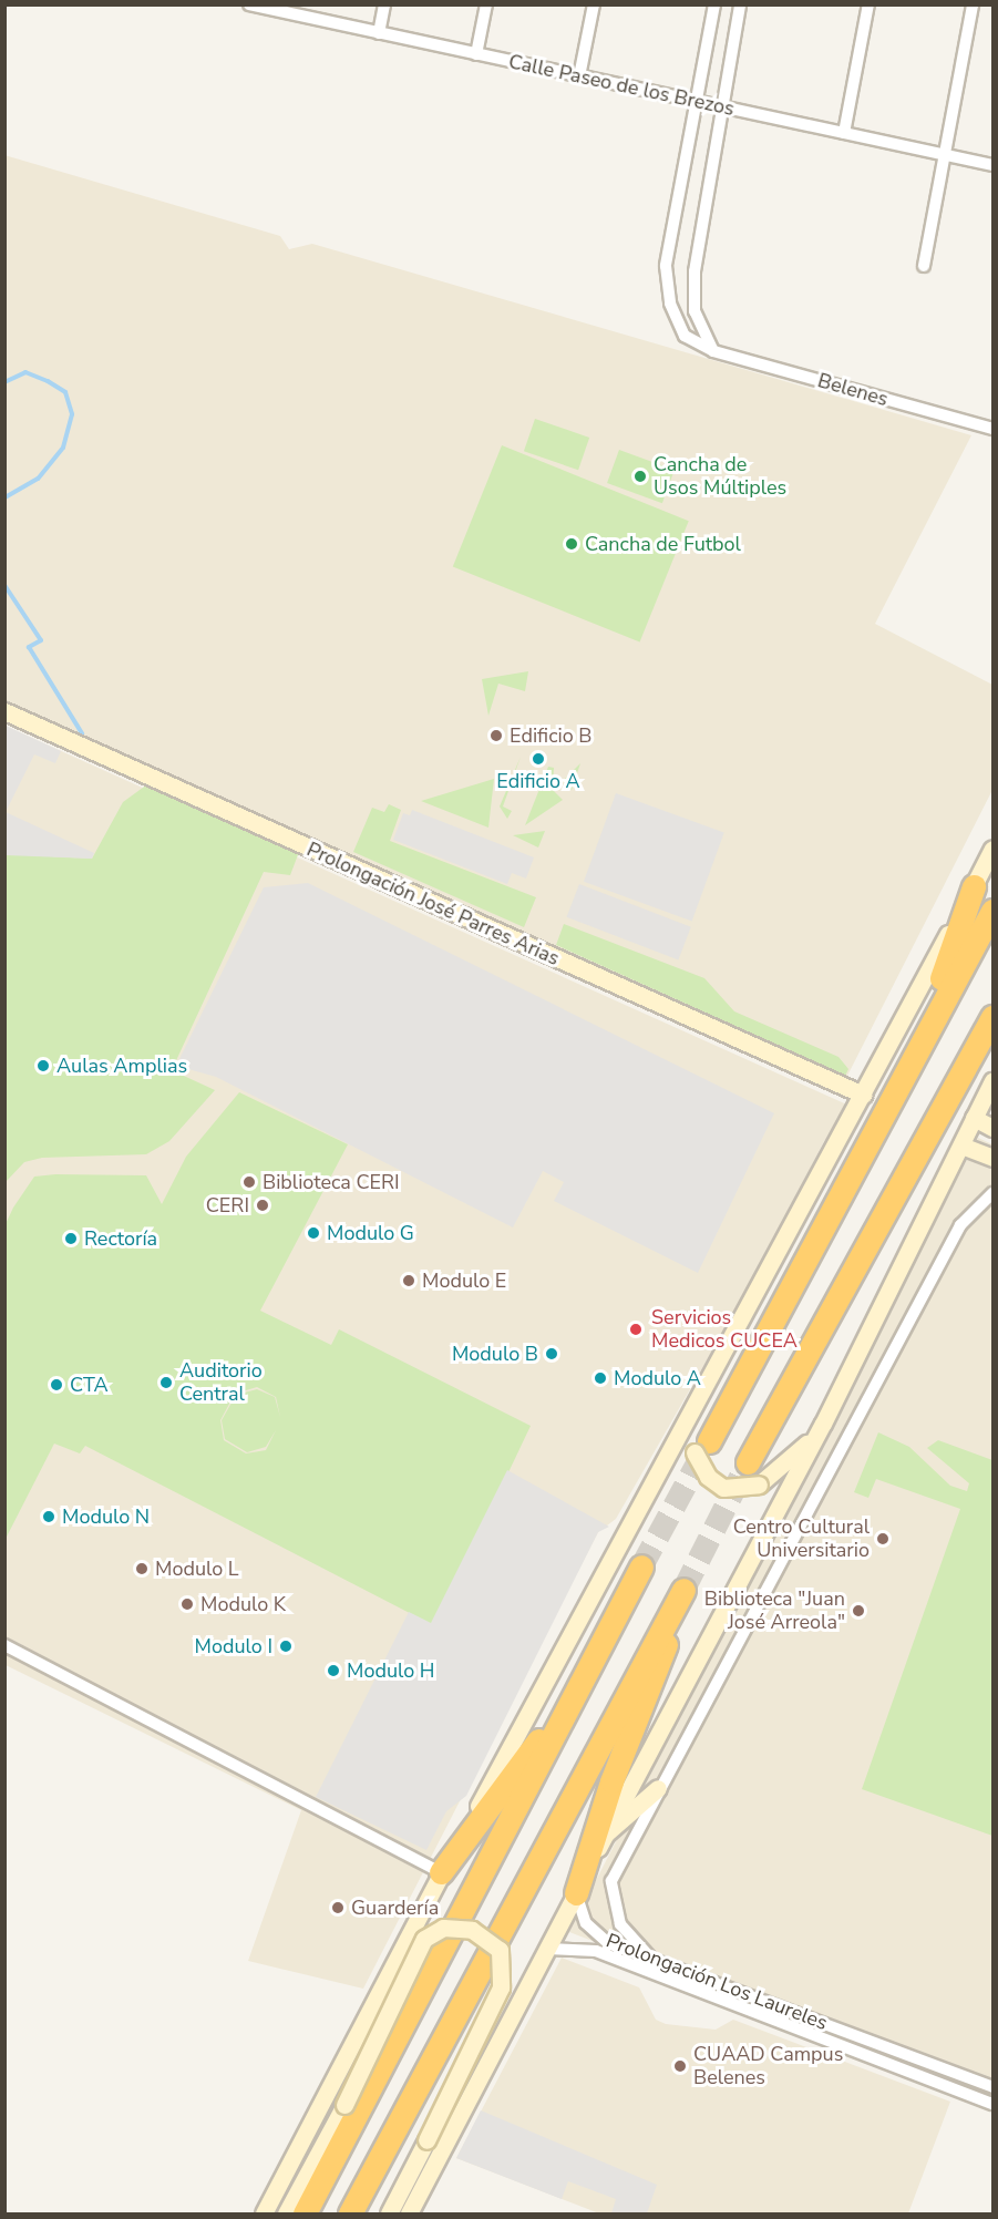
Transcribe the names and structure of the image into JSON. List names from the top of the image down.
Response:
{
  "streets": {
    "main road": ["Prolongación José Parres Arias"],
    "street": ["Calle Paseo de los Brezos", "Belenes", "Prolongación Los Laureles"]
  },
  "crossings": [
    ["Calle Paseo de los Brezos", "Belenes"]
  ],
  "places": [
    "Cancha de Usos Múltiples",
    "Cancha de Futbol",
    "Edificio B",
    "Edificio A",
    "Aulas Amplias",
    "Biblioteca CERI",
    "CERI",
    "Modulo G",
    "Rectoría",
    "Modulo E",
    "Servicios Medicos CUCEA",
    "Modulo B",
    "Modulo A",
    "Auditorio Central",
    "CTA",
    "Modulo N",
    "Centro Cultural Universitario",
    "Modulo L",
    "Modulo K",
    "Biblioteca \"Juan José Arreola\"",
    "Modulo I",
    "Modulo H",
    "Guardería",
    "CUAAD Campus Belenes"
  ]
}
